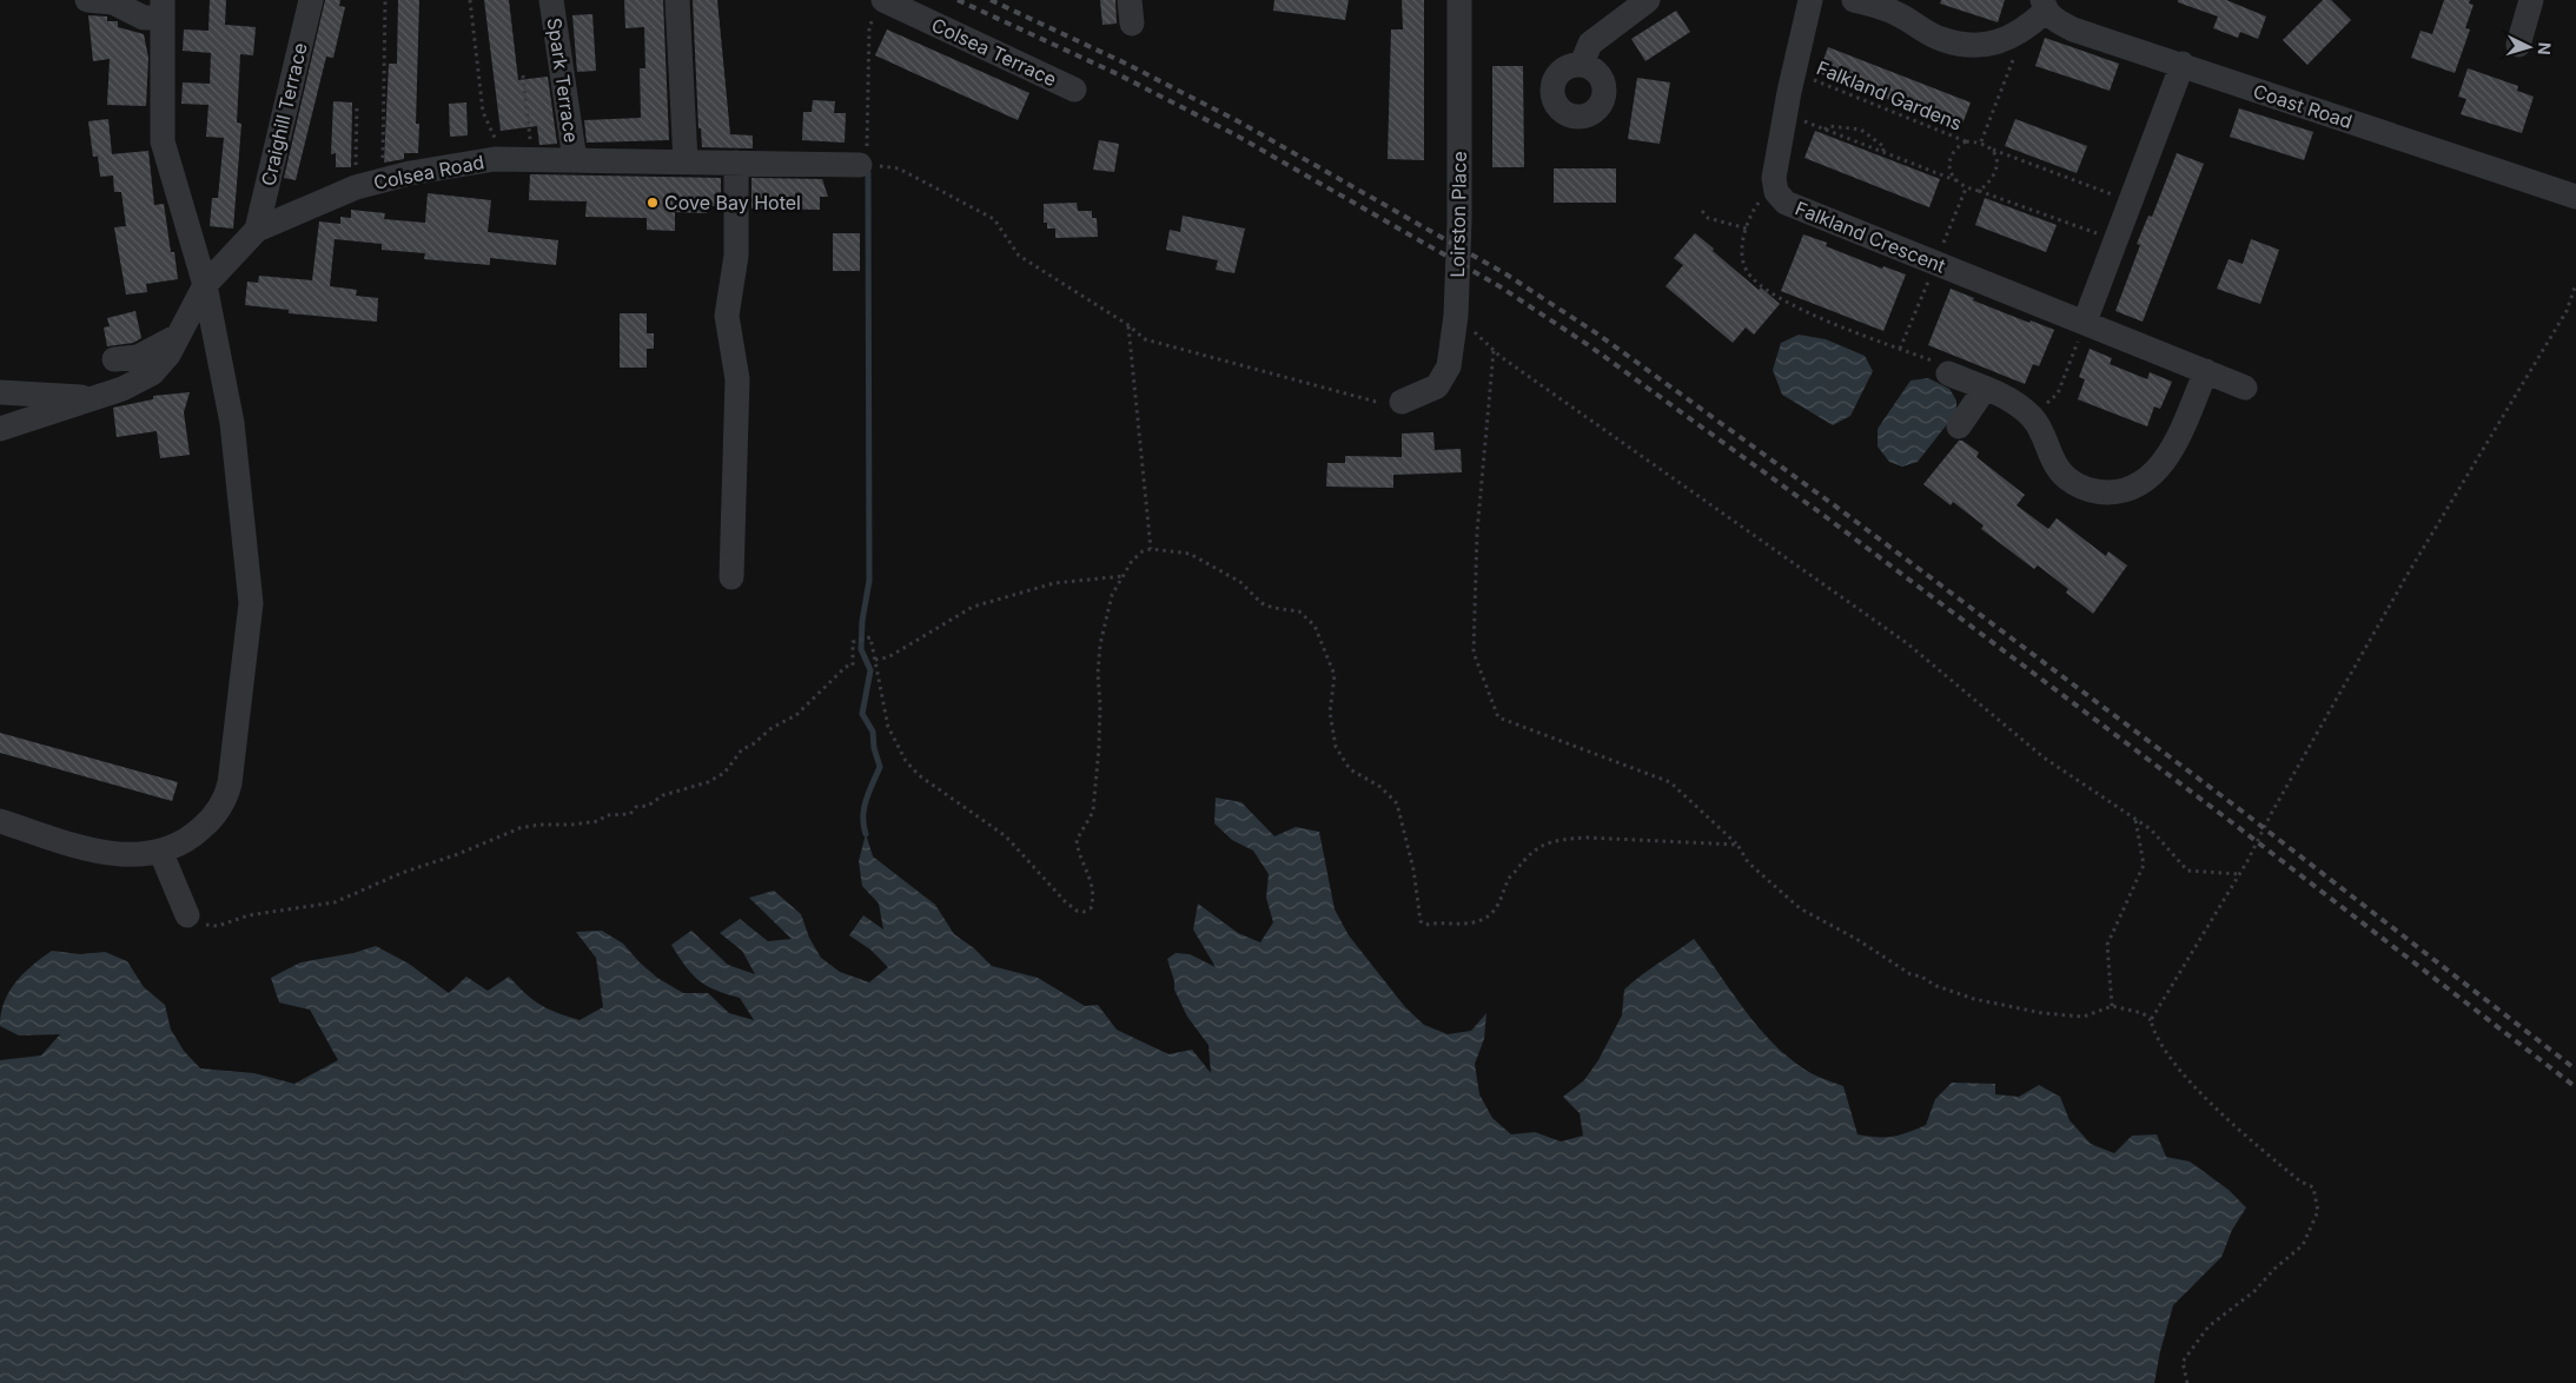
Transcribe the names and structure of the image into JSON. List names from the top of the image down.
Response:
{
  "streets": {
    "street": [
      "Colsea Terrace",
      "Spark Terrace",
      "Coast Road",
      "Craighill Terrace",
      "Colsea Road",
      "Loirston Place",
      "Falkland Crescent"
    ],
    "path": ["Falkland Gardens"]
  },
  "crossings": [
    ["Spark Terrace", "Colsea Road"],
    ["Craighill Terrace", "Colsea Road"]
  ],
  "places": ["Cove Bay Hotel"],
  "north": "right"
}
